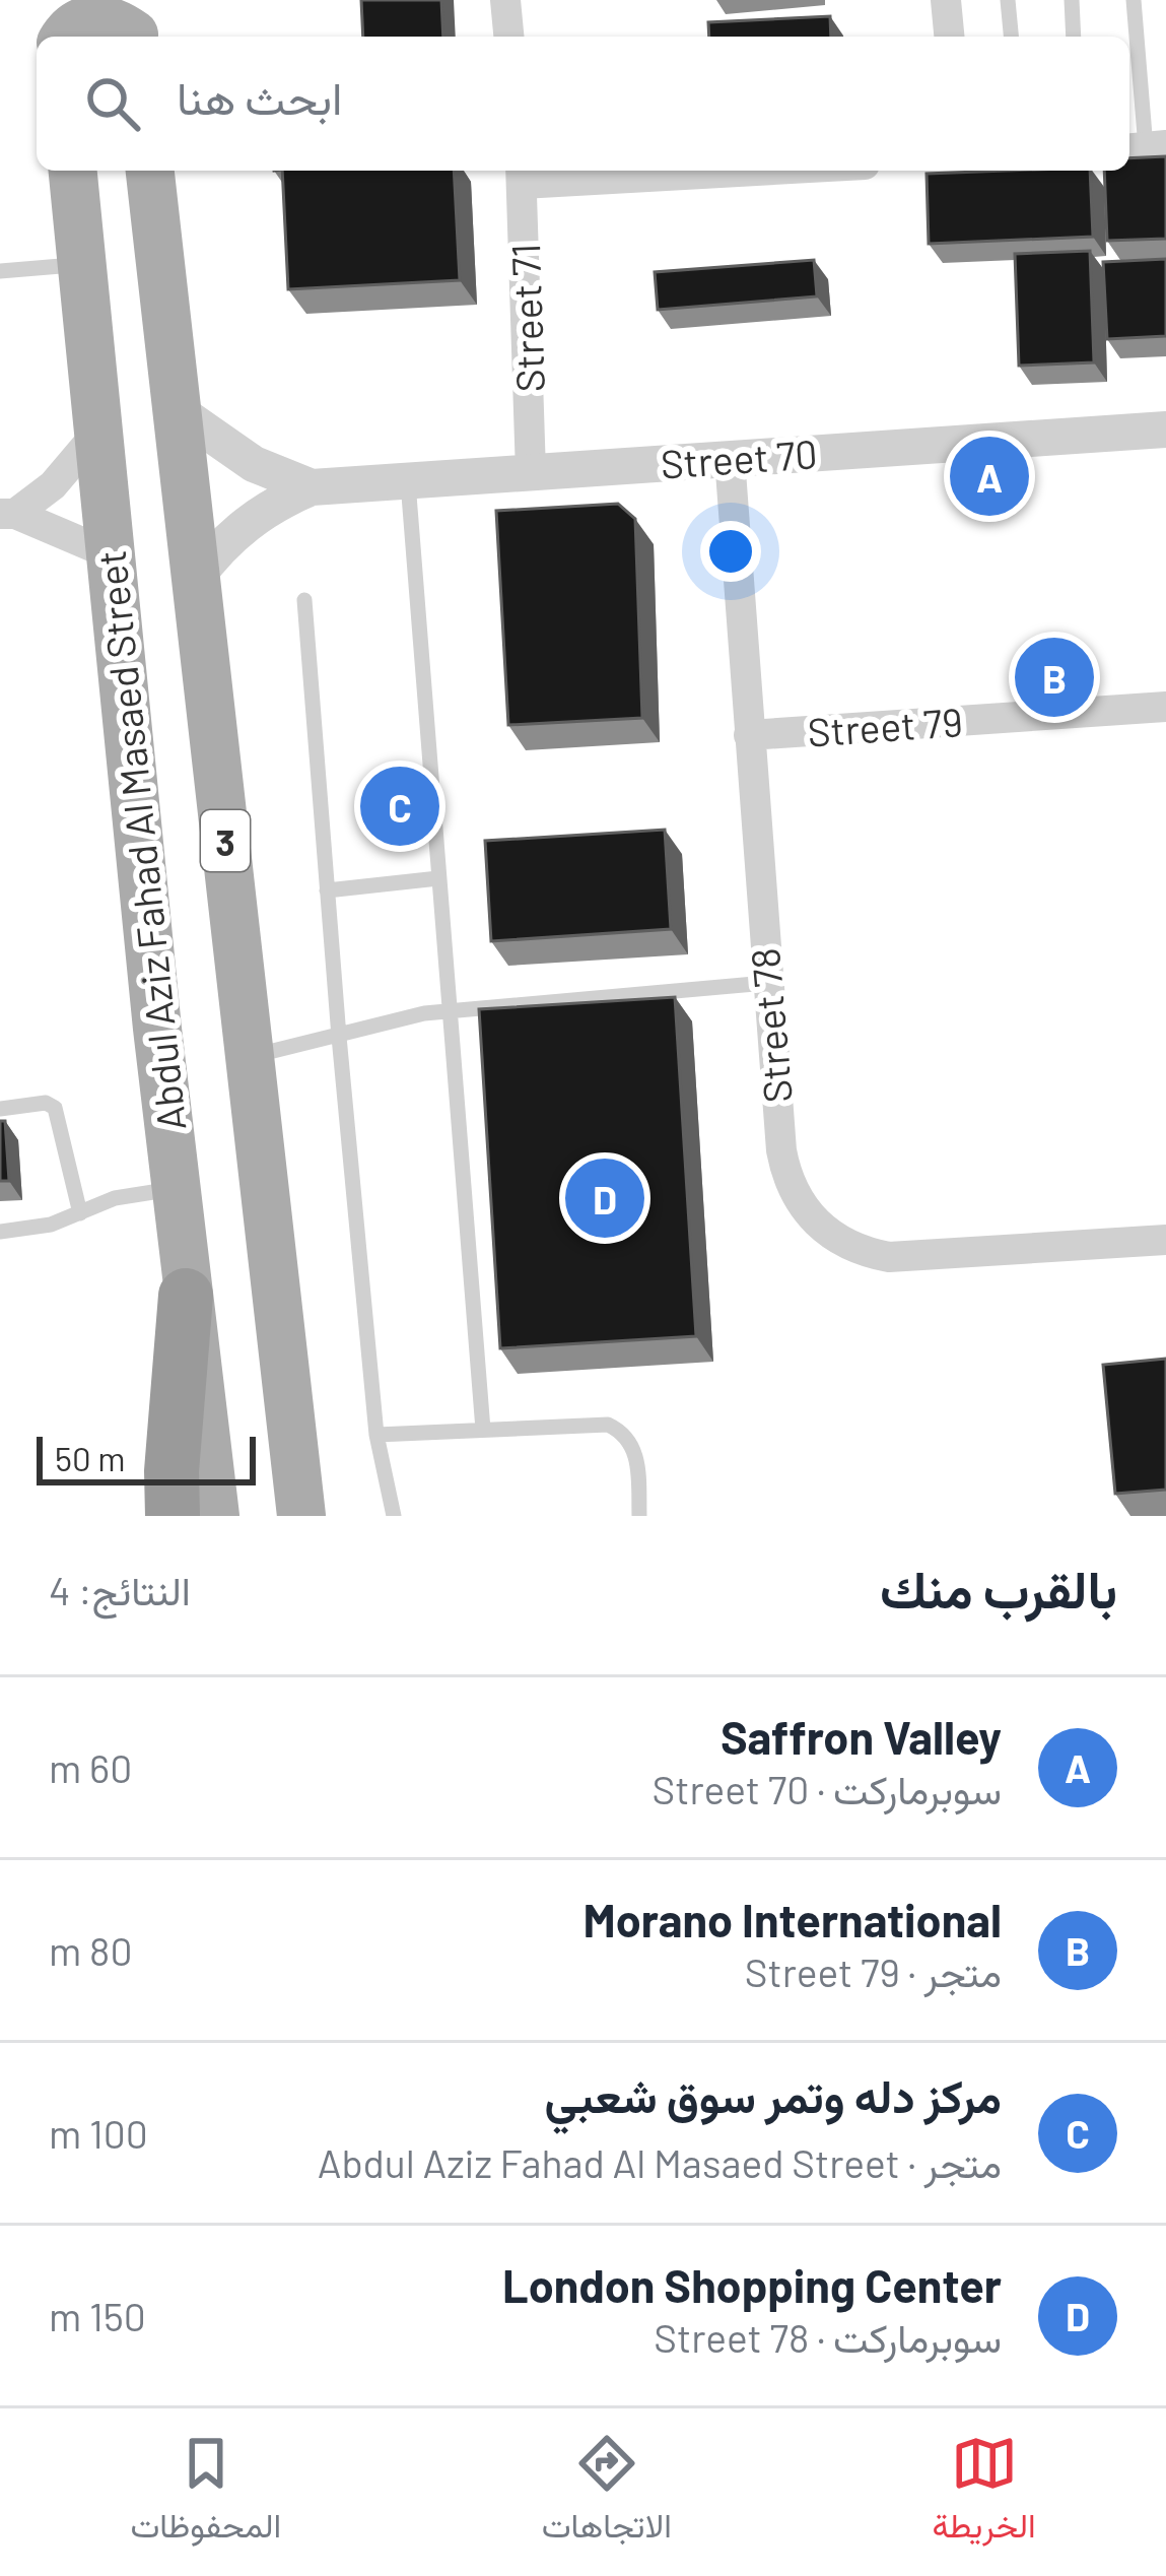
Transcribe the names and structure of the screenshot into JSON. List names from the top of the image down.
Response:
{
  "streets": {
    "main road": ["Abdul Aziz Fahad Al Masaed Street", "3"],
    "street": [
      "Street 71",
      "Street 70",
      "Street 79",
      "Street 78"
    ]
  },
  "crossings": [
    ["Street 71", "Street 70"],
    ["Street 70", "Abdul Aziz Fahad Al Masaed Street"],
    ["Street 70", "Street 78"],
    ["Street 79", "Street 78"]
  ],
  "scale_bar": "50 m",
  "page": {
    "search": "ابحث هنا",
    "pins": [
      "A",
      "B",
      "C",
      "D"
    ],
    "scale": "50 m",
    "heading": ["بالقرب منك", "النتائج: 4"],
    "list": [
      {
        "mark": "A",
        "name": "Saffron Valley",
        "note": "سوبرماركت · Street 70",
        "value": "60 m"
      },
      {
        "mark": "B",
        "name": "Morano International",
        "note": "متجر · Street 79",
        "value": "80 m"
      },
      {
        "mark": "C",
        "name": "مركز دله وتمر سوق شعبي",
        "note": "متجر · Abdul Aziz Fahad Al Masaed Street",
        "value": "100 m"
      },
      {
        "mark": "D",
        "name": "London Shopping Center",
        "note": "سوبرماركت · Street 78",
        "value": "150 m"
      }
    ],
    "nav": ["الخريطة", "الاتجاهات", "المحفوظات"]
  }
}
